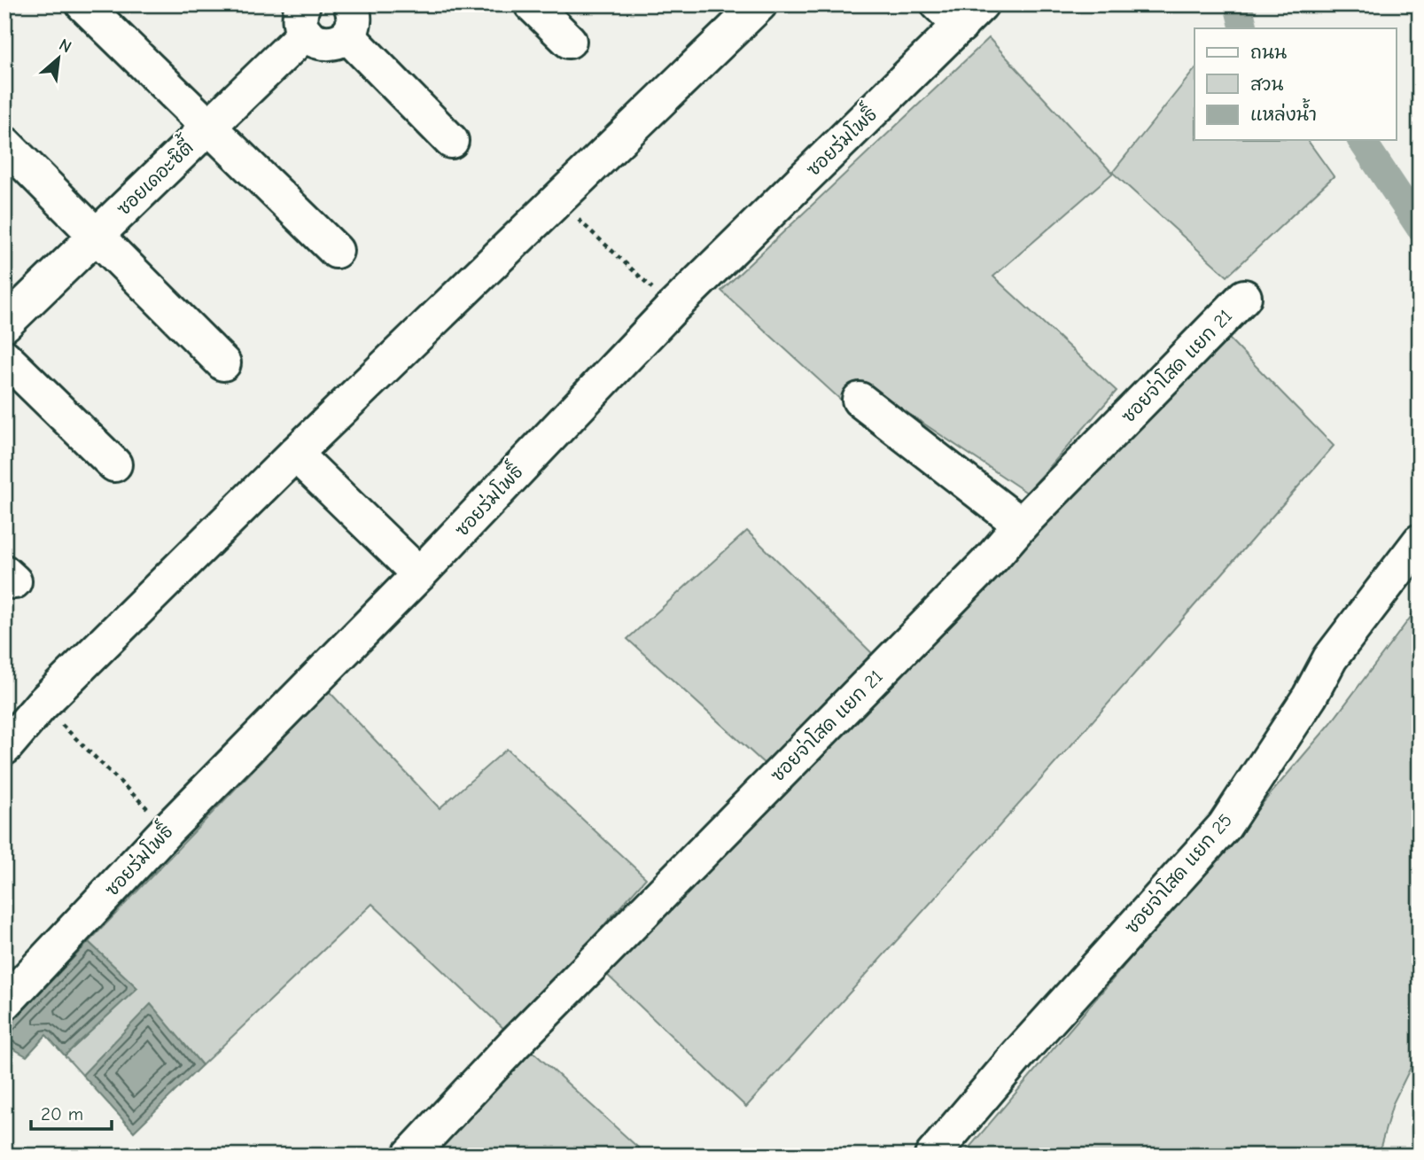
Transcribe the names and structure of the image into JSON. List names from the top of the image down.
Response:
{
  "streets": {
    "street": [
      "ซอยร่มโพธิ์",
      "ซอยเดอะซิตี้",
      "ซอยจ่าโสด แยก 21",
      "ซอยจ่าโสด แยก 25"
    ]
  },
  "legend": ["ถนน", "สวน", "แหล่งน้ำ"],
  "scale_bar": "20 m",
  "north": "top right"
}
